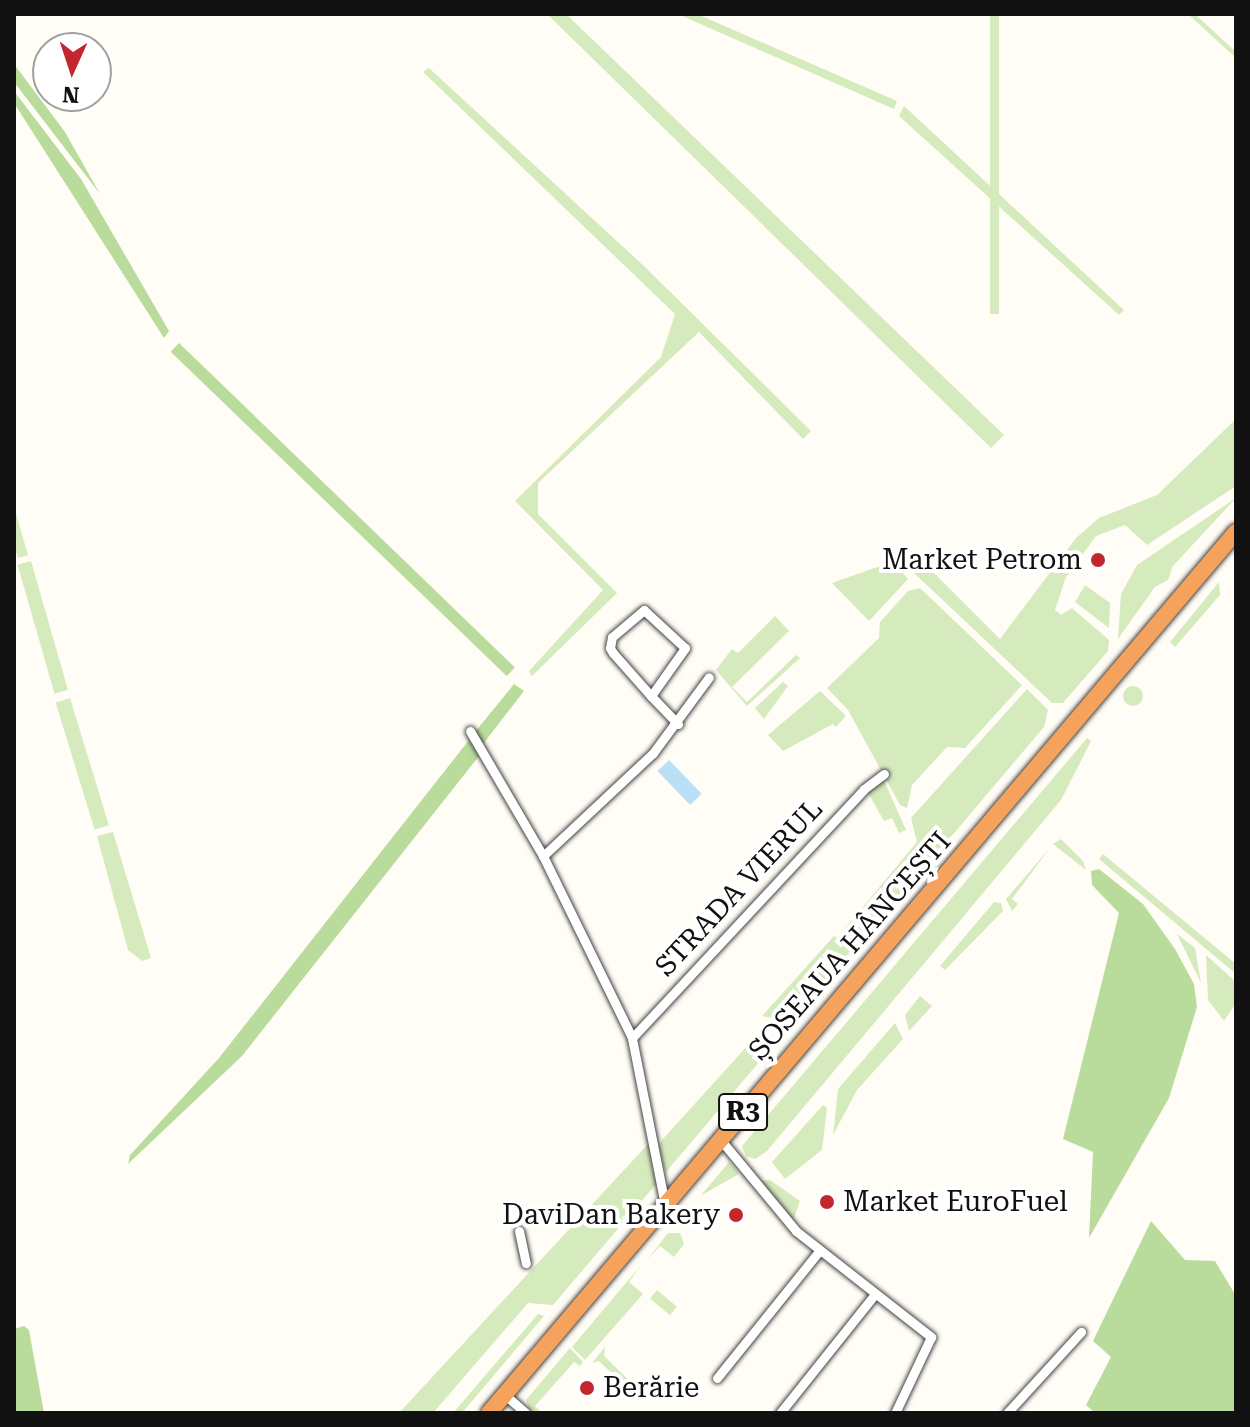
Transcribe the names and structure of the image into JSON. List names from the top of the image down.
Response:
{
  "streets": {
    "highway": ["ȘOSEAUA HÂNCEȘTI", "R3"],
    "street": ["STRADA VIERUL"]
  },
  "places": [
    "Market Petrom",
    "Market EuroFuel",
    "DaviDan Bakery",
    "Berărie"
  ],
  "north": "bottom"
}
